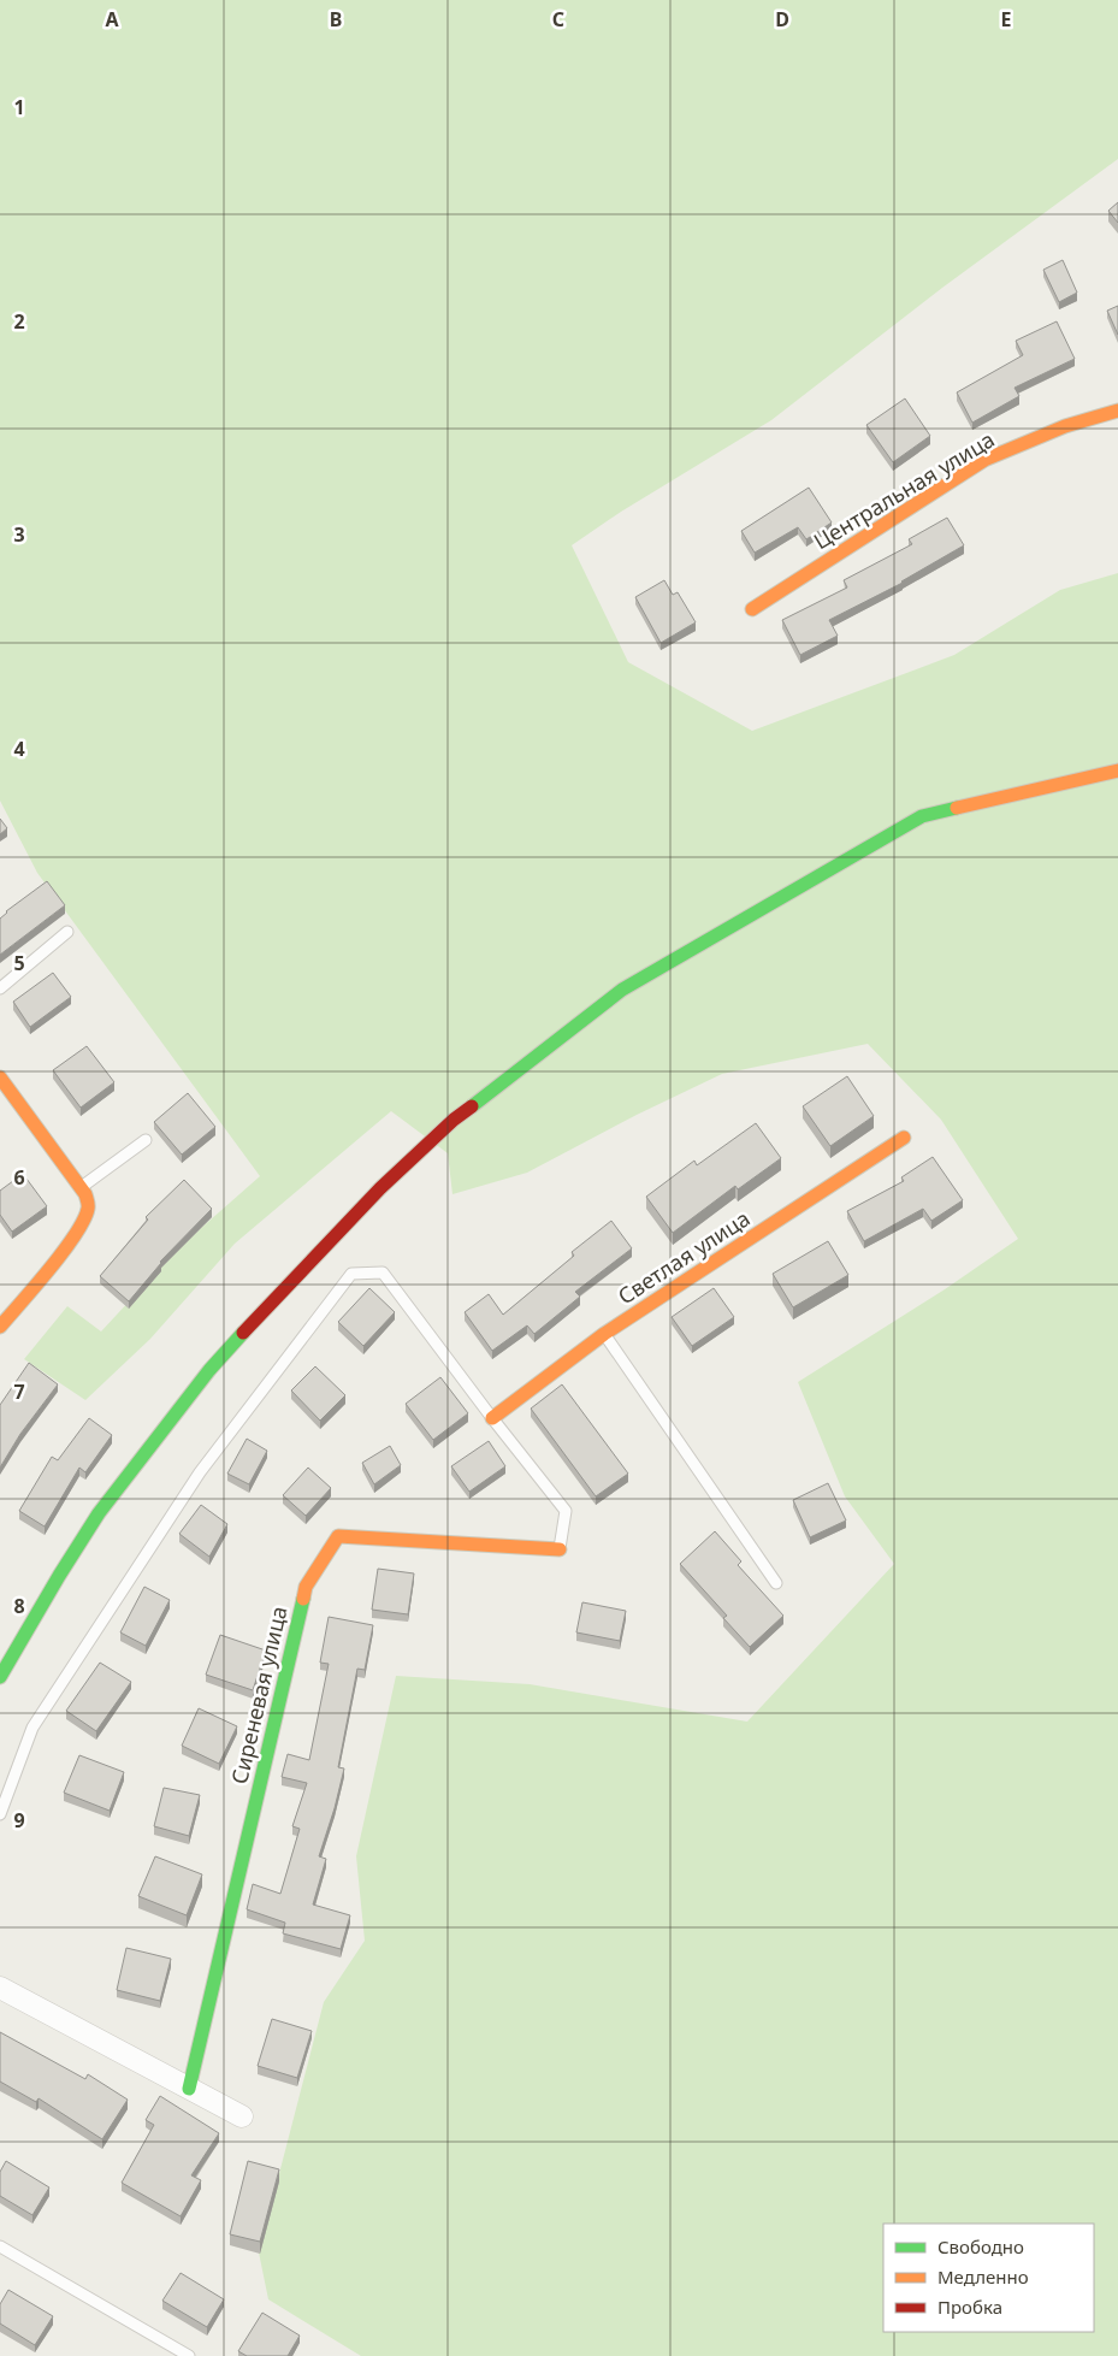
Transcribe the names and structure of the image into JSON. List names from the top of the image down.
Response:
{
  "streets": {
    "street": ["Центральная улица", "Светлая улица", "Сиреневая улица"]
  },
  "legend": ["Свободно", "Медленно", "Пробка"],
  "grid": {
    "columns": [
      "A",
      "B",
      "C",
      "D",
      "E"
    ],
    "rows": [
      "1",
      "2",
      "3",
      "4",
      "5",
      "6",
      "7",
      "8",
      "9"
    ]
  }
}
